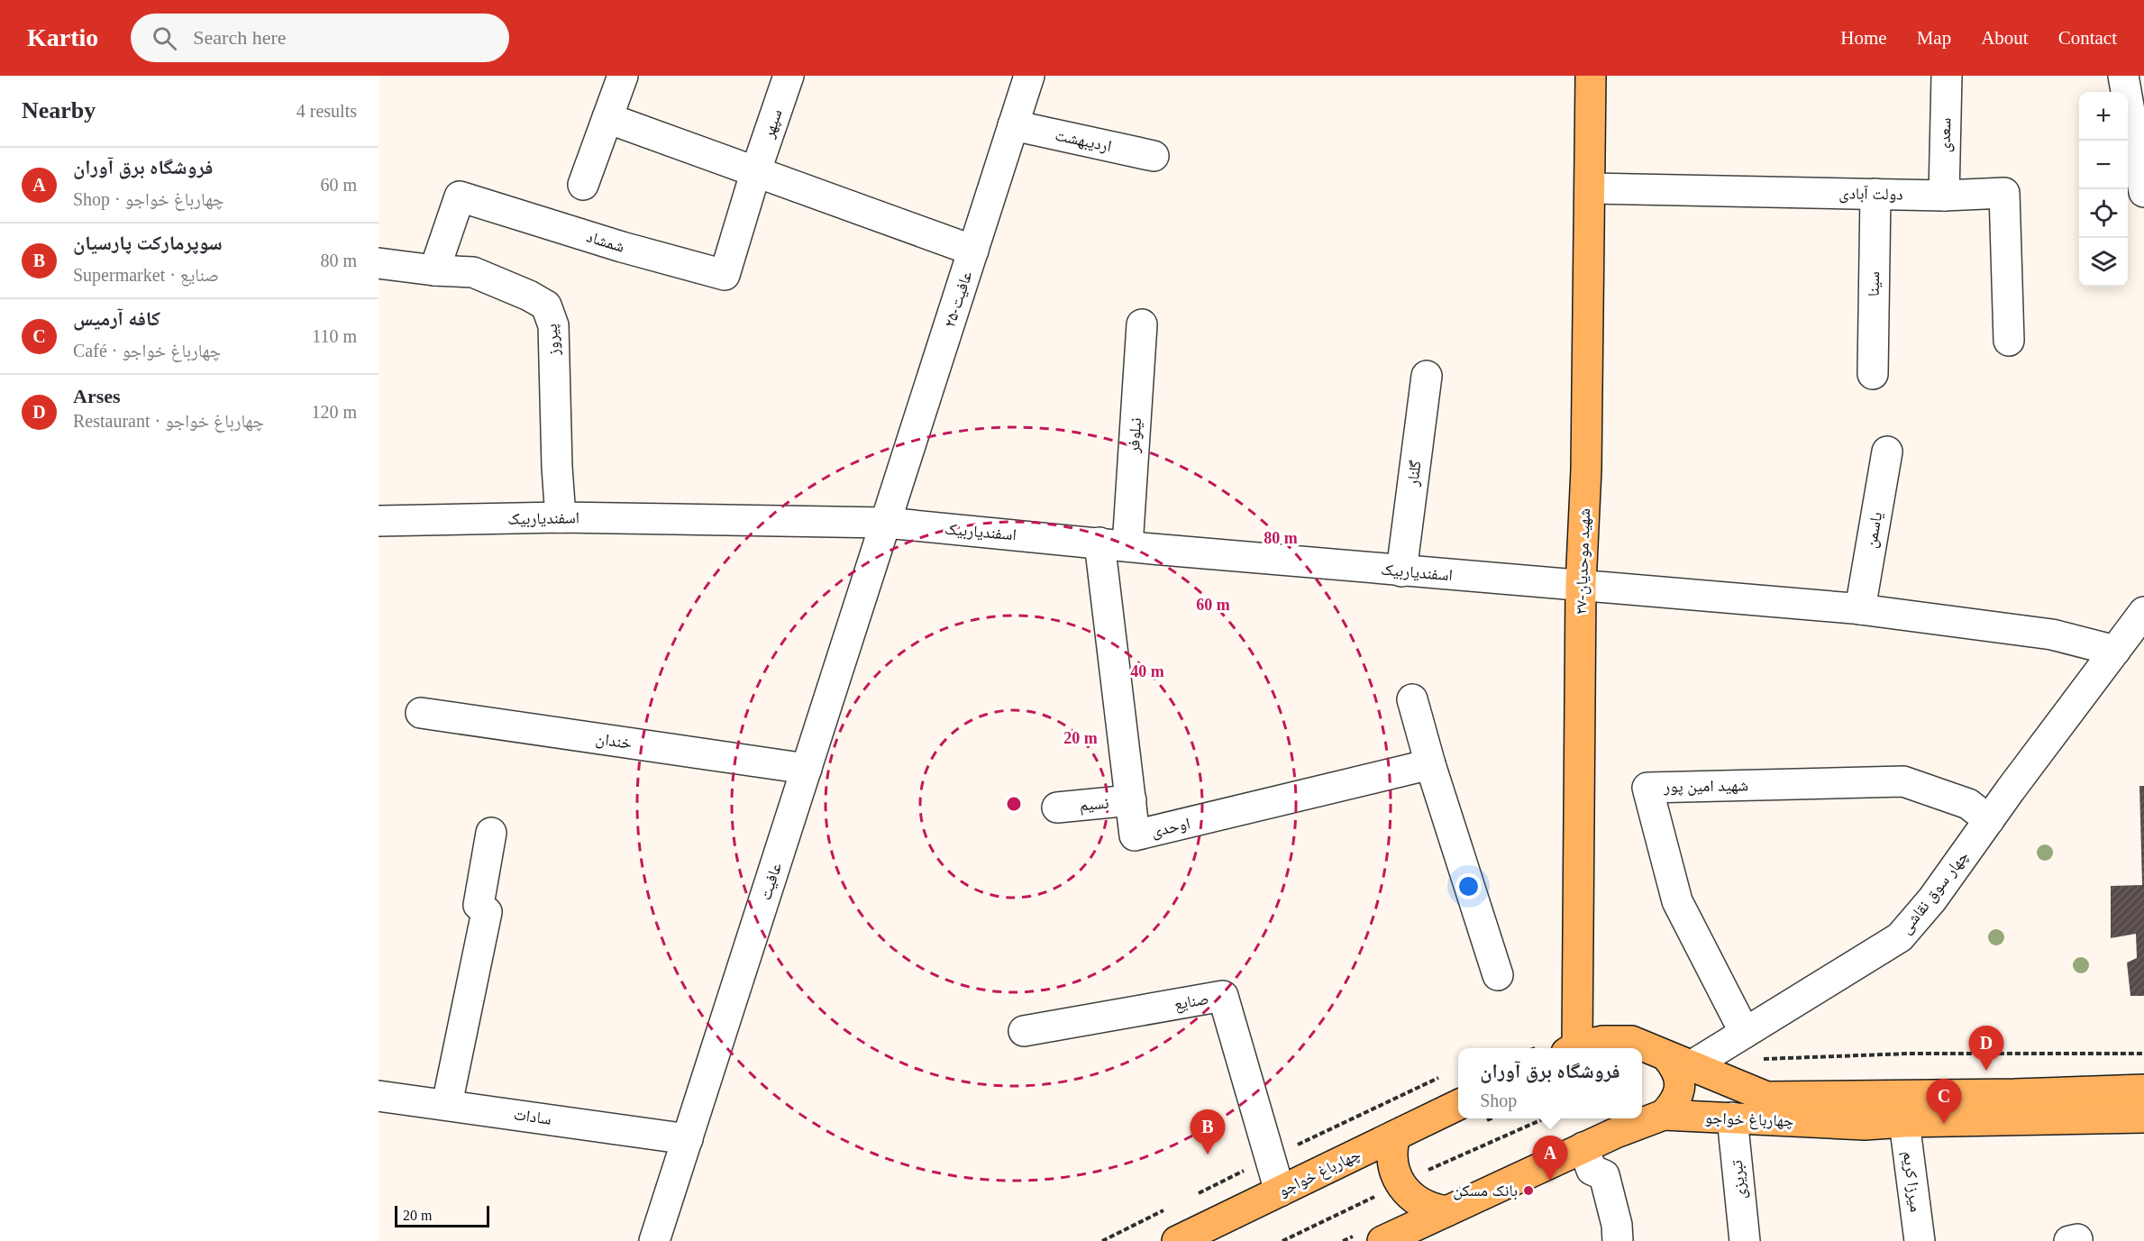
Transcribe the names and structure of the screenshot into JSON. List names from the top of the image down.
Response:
{
  "streets": {
    "main road": ["۲۷-شهید موحدیان", "چهارباغ خواجو"],
    "street": [
      "سپهر",
      "سعدی",
      "اردیبهشت",
      "دولت آبادی",
      "شمشاد",
      "سینا",
      "۲۵-عافیت",
      "پیروز",
      "نیلوفر",
      "گلنار",
      "اسفندیاربیک",
      "یاسمن",
      "خندان",
      "شهید امین پور",
      "نسیم",
      "اوحدی",
      "عافیت",
      "چهار سوق نقاشی",
      "صنایع",
      "سادات",
      "تبریزی",
      "میرزا کریم"
    ]
  },
  "crossings": [
    ["سپهر", "شمشاد"],
    ["سعدی", "دولت آبادی"],
    ["اردیبهشت", "۲۵-عافیت"],
    ["دولت آبادی", "سینا"],
    ["دولت آبادی", "۲۷-شهید موحدیان"],
    ["شمشاد", "پیروز"],
    ["۲۵-عافیت", "اسفندیاربیک"],
    ["۲۵-عافیت", "عافیت"],
    ["پیروز", "اسفندیاربیک"],
    ["نیلوفر", "اسفندیاربیک"],
    ["نیلوفر", "اوحدی"],
    ["گلنار", "اسفندیاربیک"],
    ["اسفندیاربیک", "۲۷-شهید موحدیان"],
    ["اسفندیاربیک", "اوحدی"],
    ["اسفندیاربیک", "عافیت"],
    ["۲۷-شهید موحدیان", "چهارباغ خواجو"],
    ["خندان", "عافیت"],
    ["شهید امین پور", "چهار سوق نقاشی"],
    ["نسیم", "اوحدی"],
    ["عافیت", "سادات"],
    ["چهار سوق نقاشی", "چهارباغ خواجو"],
    ["صنایع", "چهارباغ خواجو"],
    ["چهارباغ خواجو", "تبریزی"],
    ["چهارباغ خواجو", "میرزا کریم"]
  ],
  "places": ["بانک مسکن"],
  "scale_bar": "20 m",
  "page": {
    "header": "Kartio",
    "search": "Search here",
    "nav": [
      "Home",
      "Map",
      "About",
      "Contact"
    ],
    "heading": ["Nearby", "4 results"],
    "map_buttons": ["+", "−"],
    "list": [
      {
        "mark": "A",
        "name": "فروشگاه برق آوران",
        "note": "Shop · چهارباغ خواجو",
        "value": "60 m"
      },
      {
        "mark": "B",
        "name": "سوپرمارکت پارسیان",
        "note": "Supermarket · صنایع",
        "value": "80 m"
      },
      {
        "mark": "C",
        "name": "کافه آرمیس",
        "note": "Café · چهارباغ خواجو",
        "value": "110 m"
      },
      {
        "mark": "D",
        "name": "Arses",
        "note": "Restaurant · چهارباغ خواجو",
        "value": "120 m"
      }
    ],
    "pins": [
      "D",
      "C",
      "B",
      "A"
    ],
    "popup": ["فروشگاه برق آوران", "Shop"],
    "scale": "20 m"
  },
  "rings": [
    "80 m",
    "60 m",
    "40 m",
    "20 m"
  ]
}
